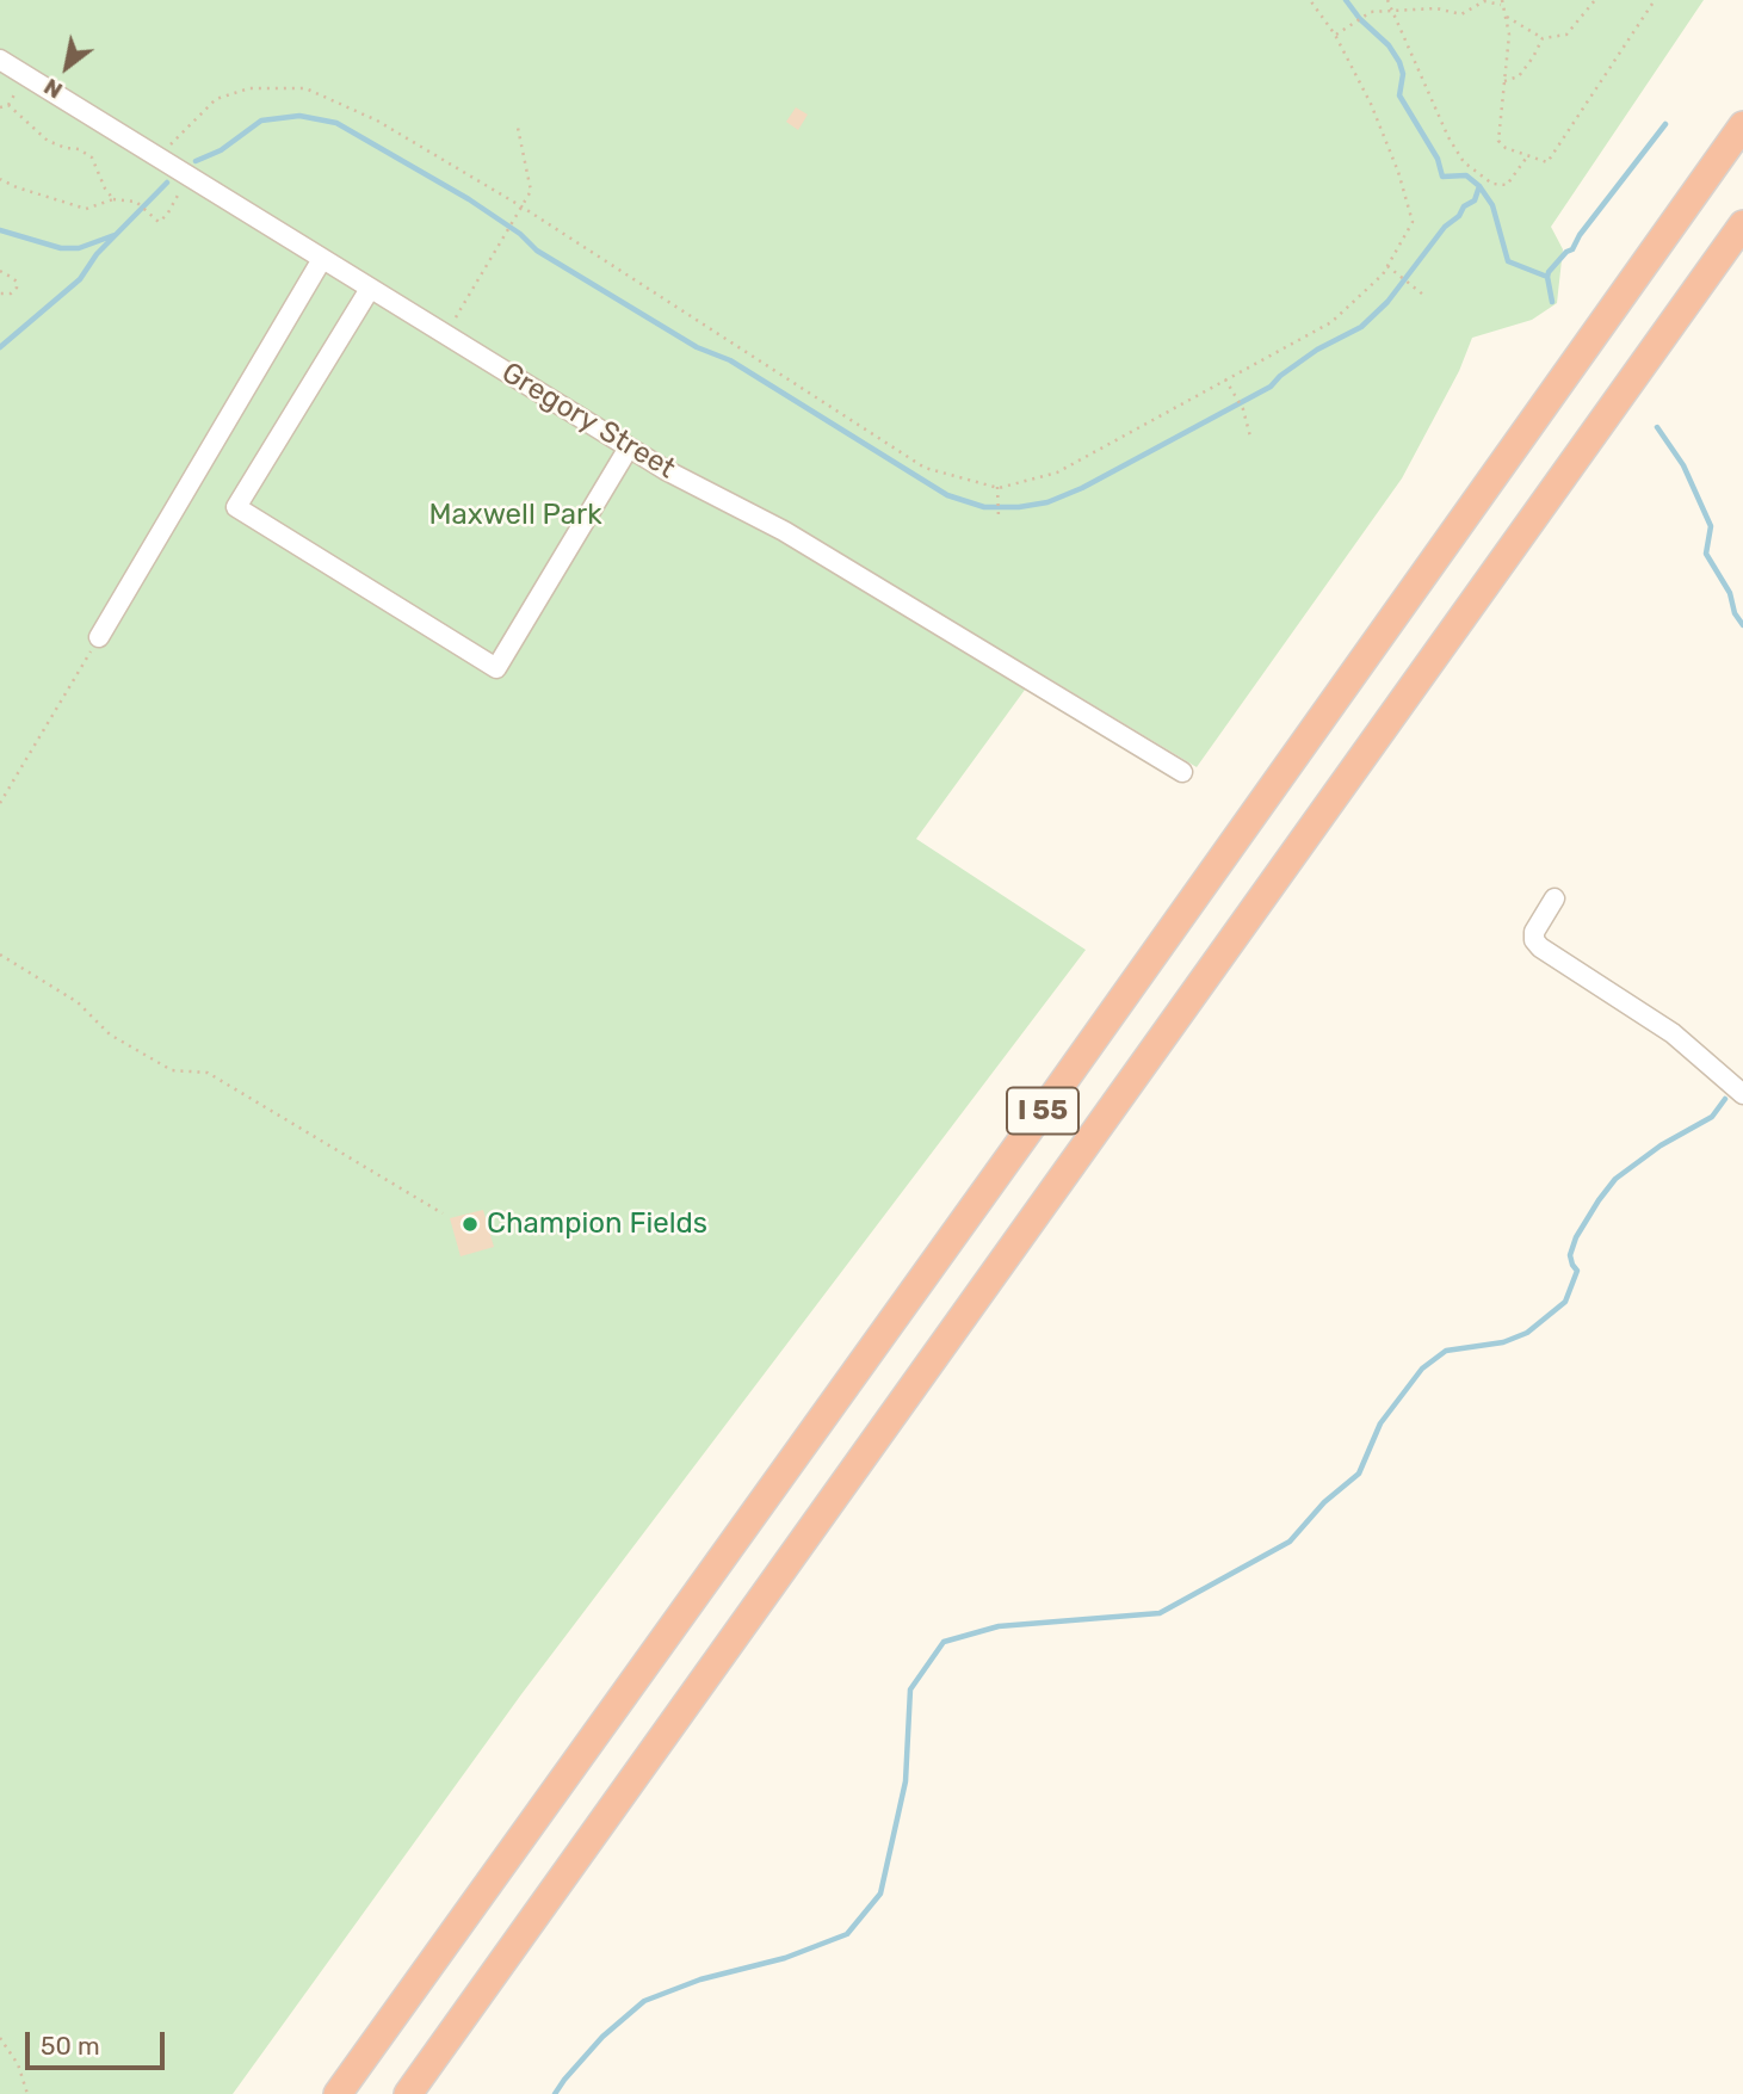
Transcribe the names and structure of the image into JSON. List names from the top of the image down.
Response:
{
  "streets": {
    "highway": ["I 55"],
    "street": ["Gregory Street"]
  },
  "parks": ["Maxwell Park"],
  "places": ["Champion Fields"],
  "scale_bar": "50 m",
  "north": "bottom left"
}
